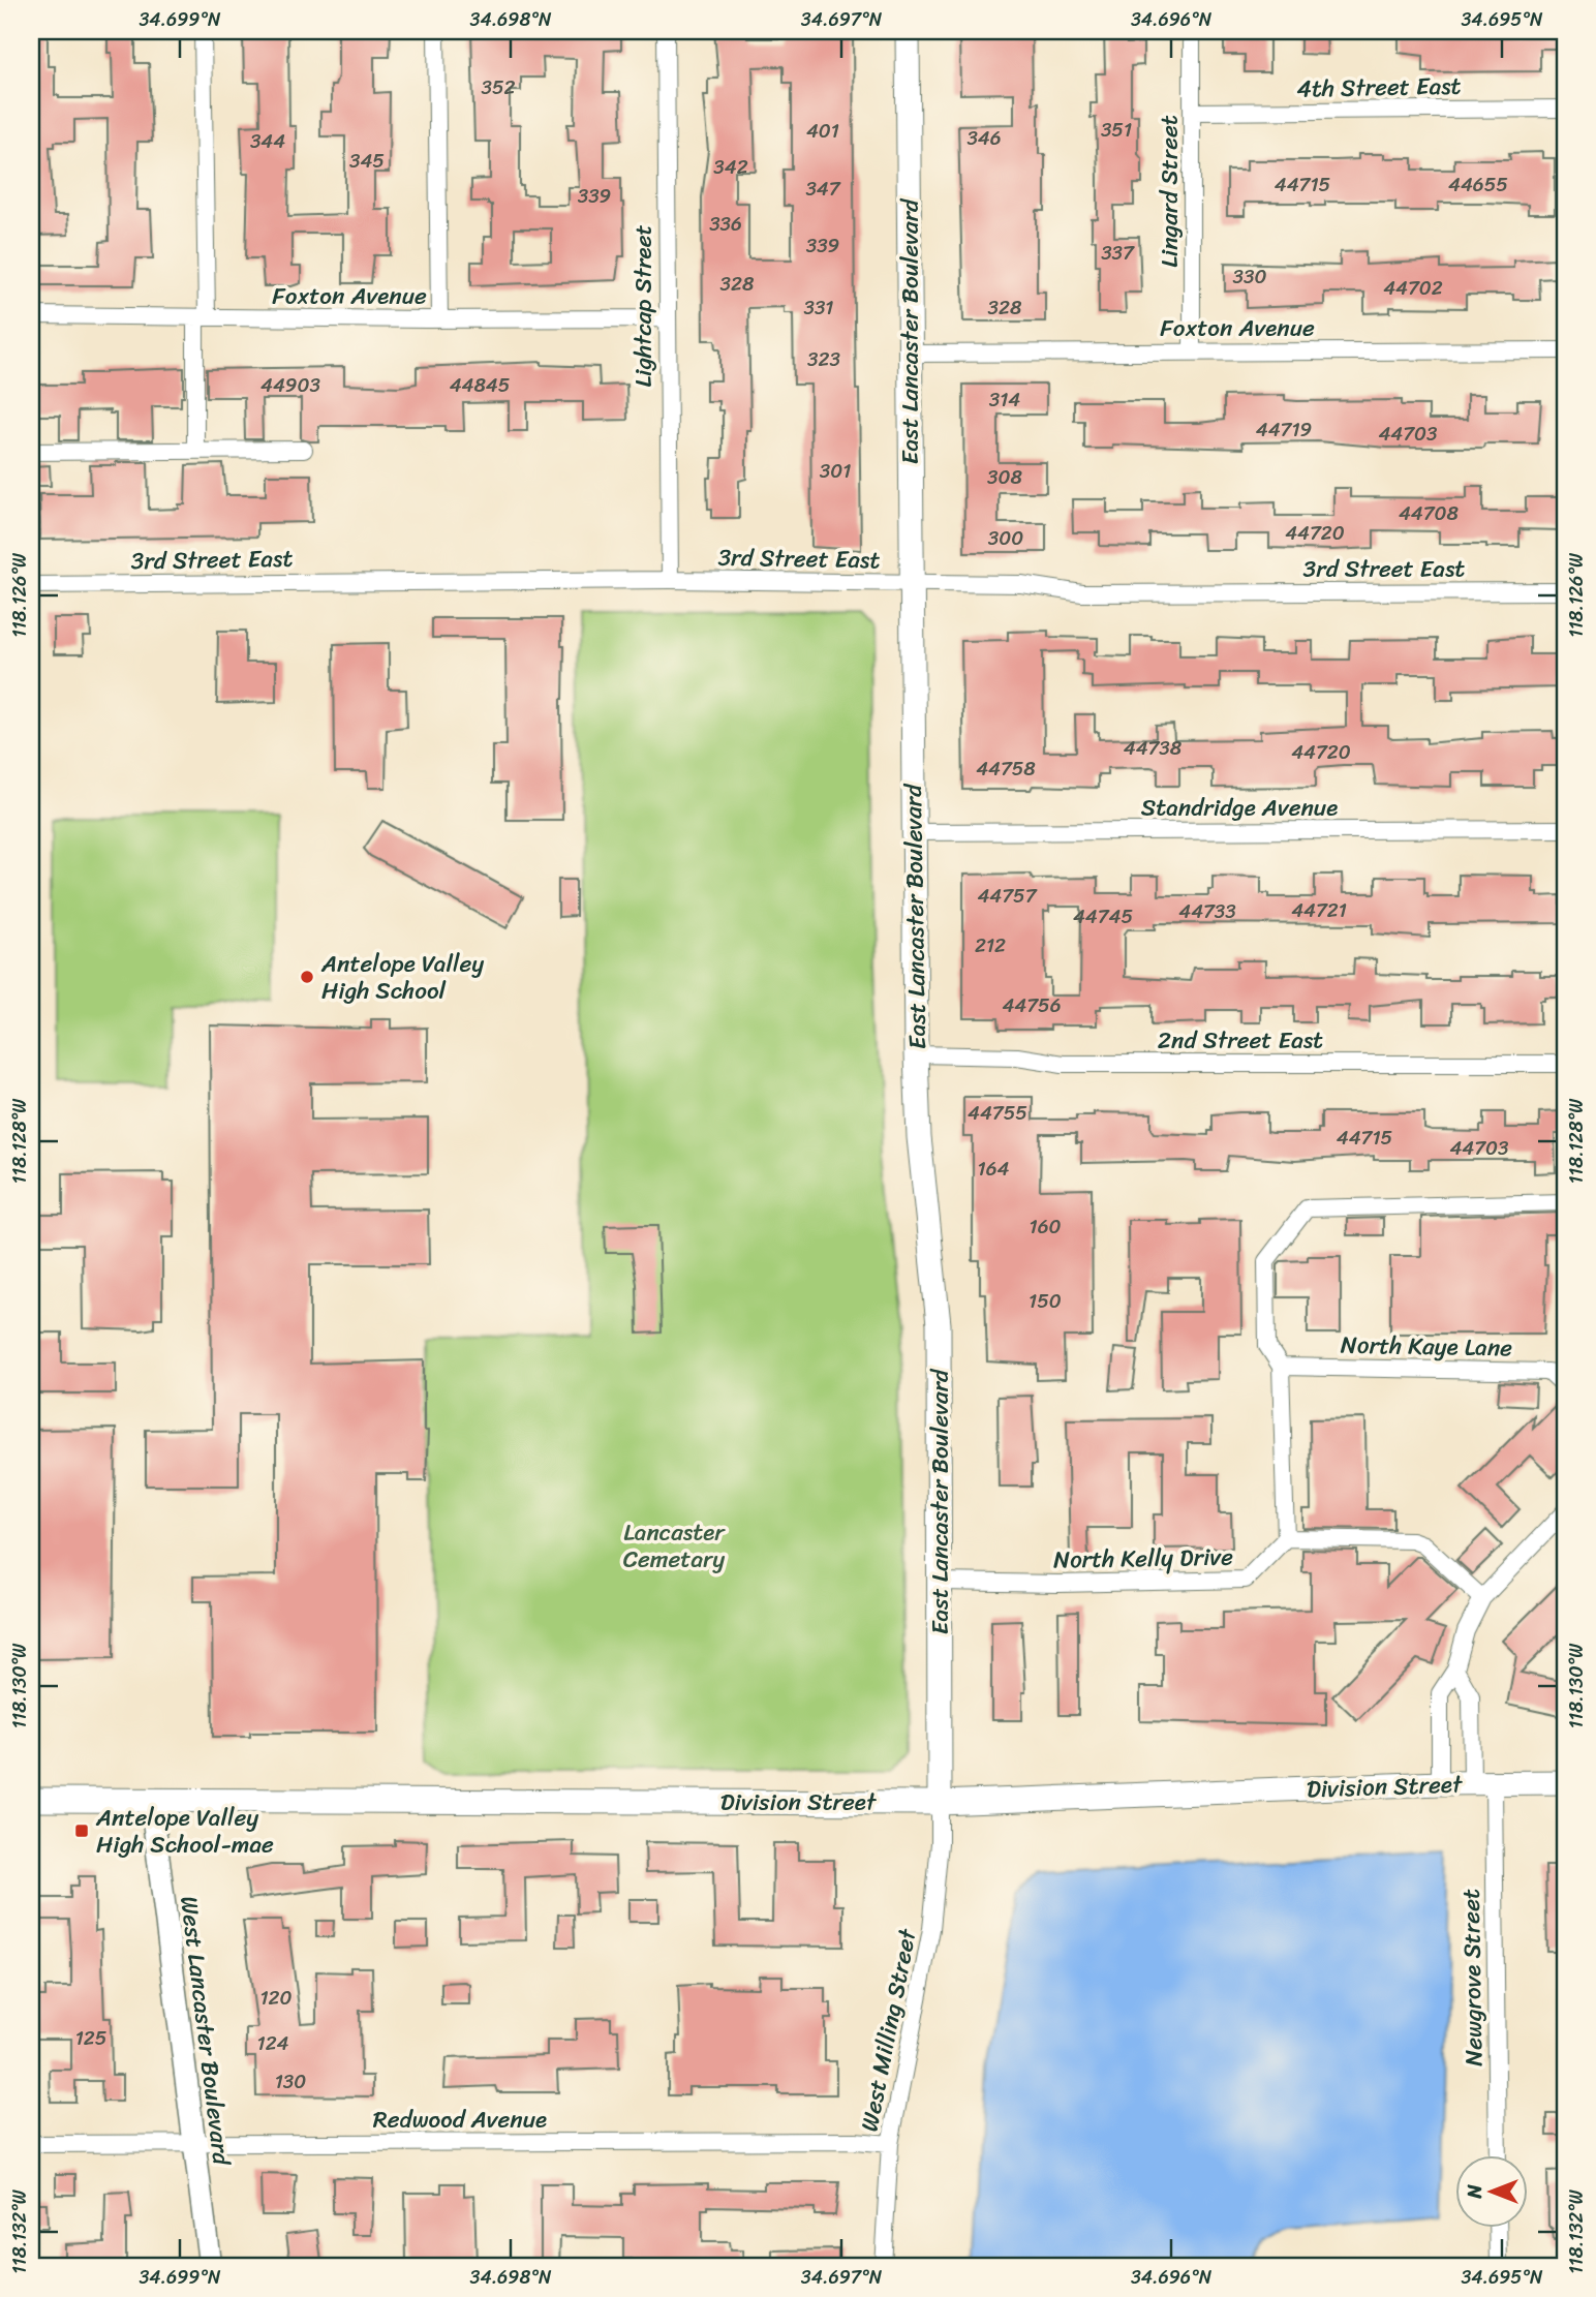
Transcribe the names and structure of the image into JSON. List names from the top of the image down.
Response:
{
  "streets": {
    "main road": ["East Lancaster Boulevard", "Division Street"],
    "street": [
      "4th Street East",
      "Lingard Street",
      "Foxton Avenue",
      "Lightcap Street",
      "3rd Street East",
      "Standridge Avenue",
      "2nd Street East",
      "North Kaye Lane",
      "North Kelly Drive",
      "Newgrove Street",
      "West Lancaster Boulevard",
      "West Milling Street",
      "Redwood Avenue"
    ]
  },
  "crossings": [
    ["4th Street East", "Lingard Street"],
    ["Lingard Street", "Foxton Avenue"],
    ["Foxton Avenue", "Lightcap Street"],
    ["Foxton Avenue", "East Lancaster Boulevard"],
    ["Lightcap Street", "3rd Street East"],
    ["East Lancaster Boulevard", "3rd Street East"],
    ["East Lancaster Boulevard", "Standridge Avenue"],
    ["East Lancaster Boulevard", "2nd Street East"],
    ["East Lancaster Boulevard", "North Kelly Drive"],
    ["East Lancaster Boulevard", "Division Street"],
    ["East Lancaster Boulevard", "West Milling Street"],
    ["Division Street", "Newgrove Street"],
    ["Division Street", "West Lancaster Boulevard"],
    ["Division Street", "West Milling Street"],
    ["West Lancaster Boulevard", "Redwood Avenue"],
    ["West Milling Street", "Redwood Avenue"]
  ],
  "parks": ["Lancaster Cemetary"],
  "places": {
    "other": ["Antelope Valley High School"],
    "transit": ["Antelope Valley High School-mae"]
  },
  "house_numbers": [
    "352",
    "351",
    "401",
    "346",
    "344",
    "345",
    "342",
    "44715",
    "44655",
    "347",
    "339",
    "336",
    "339",
    "337",
    "330",
    "328",
    "44702",
    "331",
    "328",
    "323",
    "44903",
    "44845",
    "314",
    "44719",
    "44703",
    "301",
    "308",
    "44708",
    "44720",
    "300",
    "44738",
    "44720",
    "44758",
    "44757",
    "44721",
    "44733",
    "44745",
    "212",
    "44756",
    "44755",
    "44715",
    "44703",
    "164",
    "160",
    "150",
    "120",
    "125",
    "124",
    "130"
  ],
  "north": "left",
  "coordinates": [
    "34.699°N",
    "34.698°N",
    "34.697°N",
    "34.696°N",
    "34.695°N",
    "118.126°W",
    "118.128°W",
    "118.130°W",
    "118.132°W"
  ]
}
